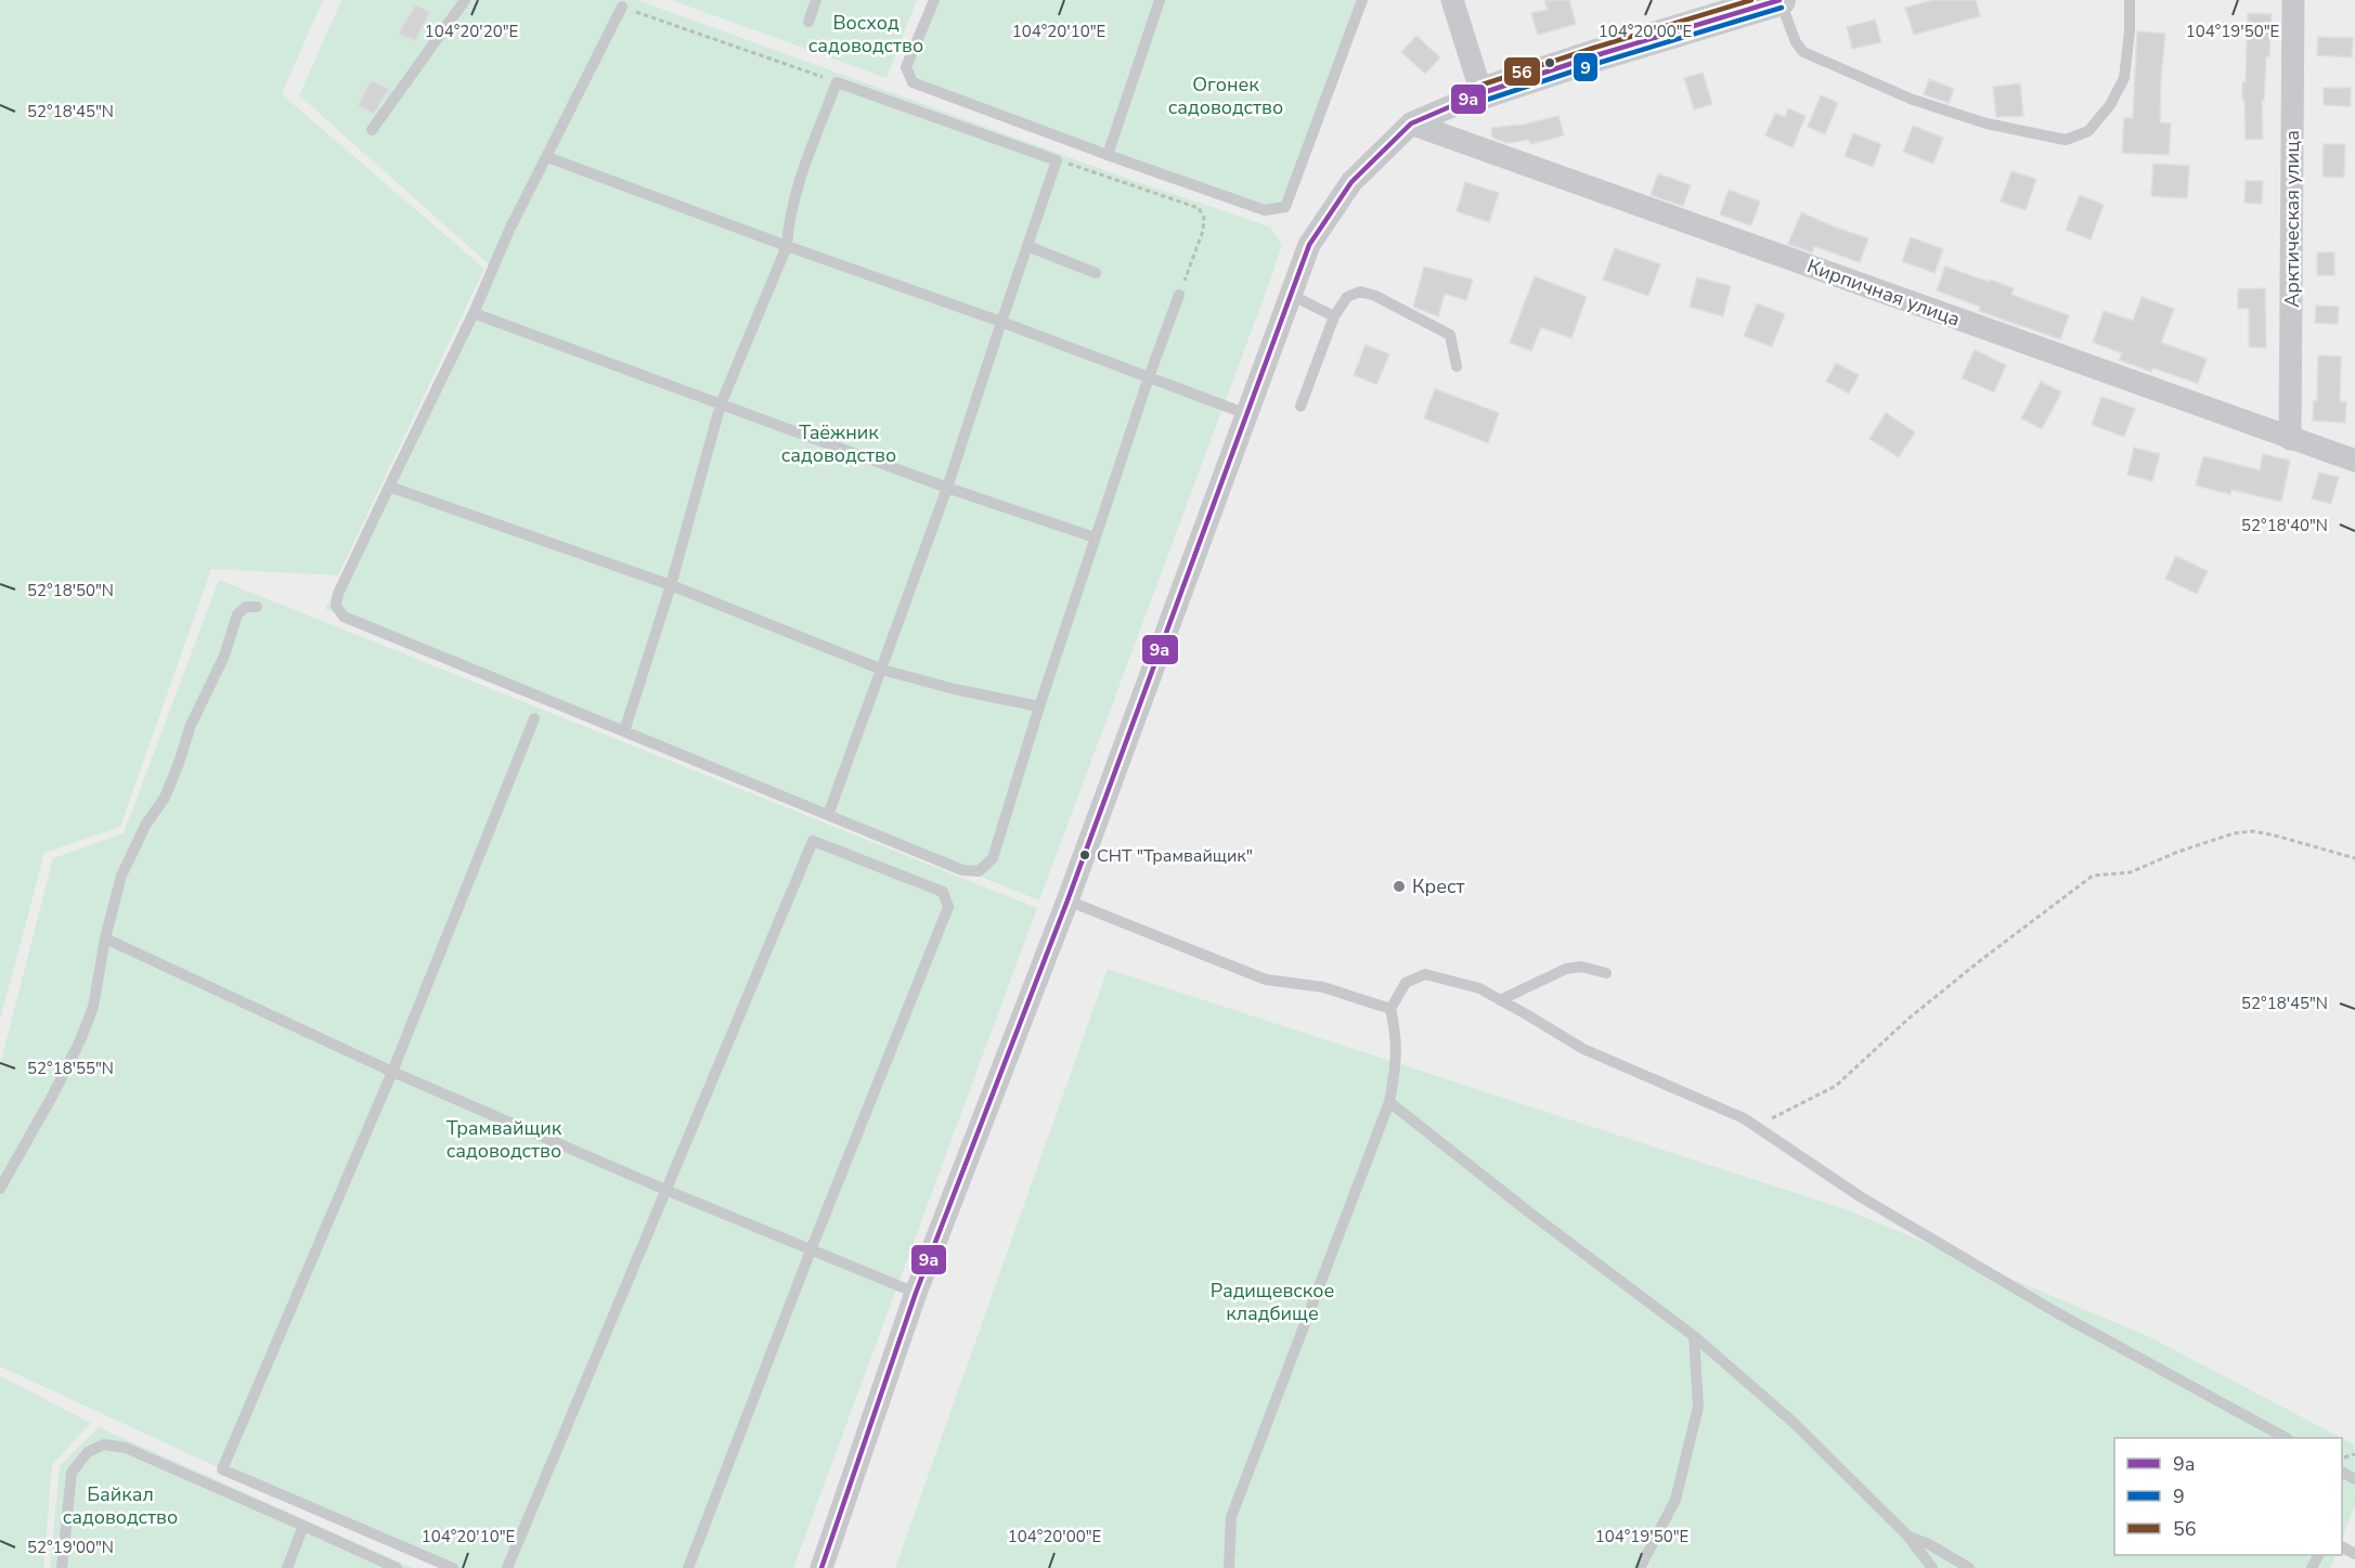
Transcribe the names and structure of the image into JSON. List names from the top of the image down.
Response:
{
  "streets": {
    "street": ["Арктическая улица", "Кирпичная улица"]
  },
  "crossings": [
    ["Арктическая улица", "Кирпичная улица"]
  ],
  "parks": [
    "Восход садоводство",
    "Огонек садоводство",
    "Таёжник садоводство",
    "Трамвайщик садоводство",
    "Радищевское кладбище",
    "Байкал садоводство"
  ],
  "places": ["СНТ \"Трамвайщик\"", "Крест"],
  "lines": ["transit line 9а", "transit line 56", "transit line 9"],
  "legend": ["9а", "9", "56"],
  "coordinates": [
    "104°20'20\"E",
    "104°20'10\"E",
    "104°20'00\"E",
    "104°19'50\"E",
    "52°18'45\"N",
    "52°18'40\"N",
    "52°18'50\"N",
    "52°18'55\"N",
    "52°19'00\"N"
  ]
}
